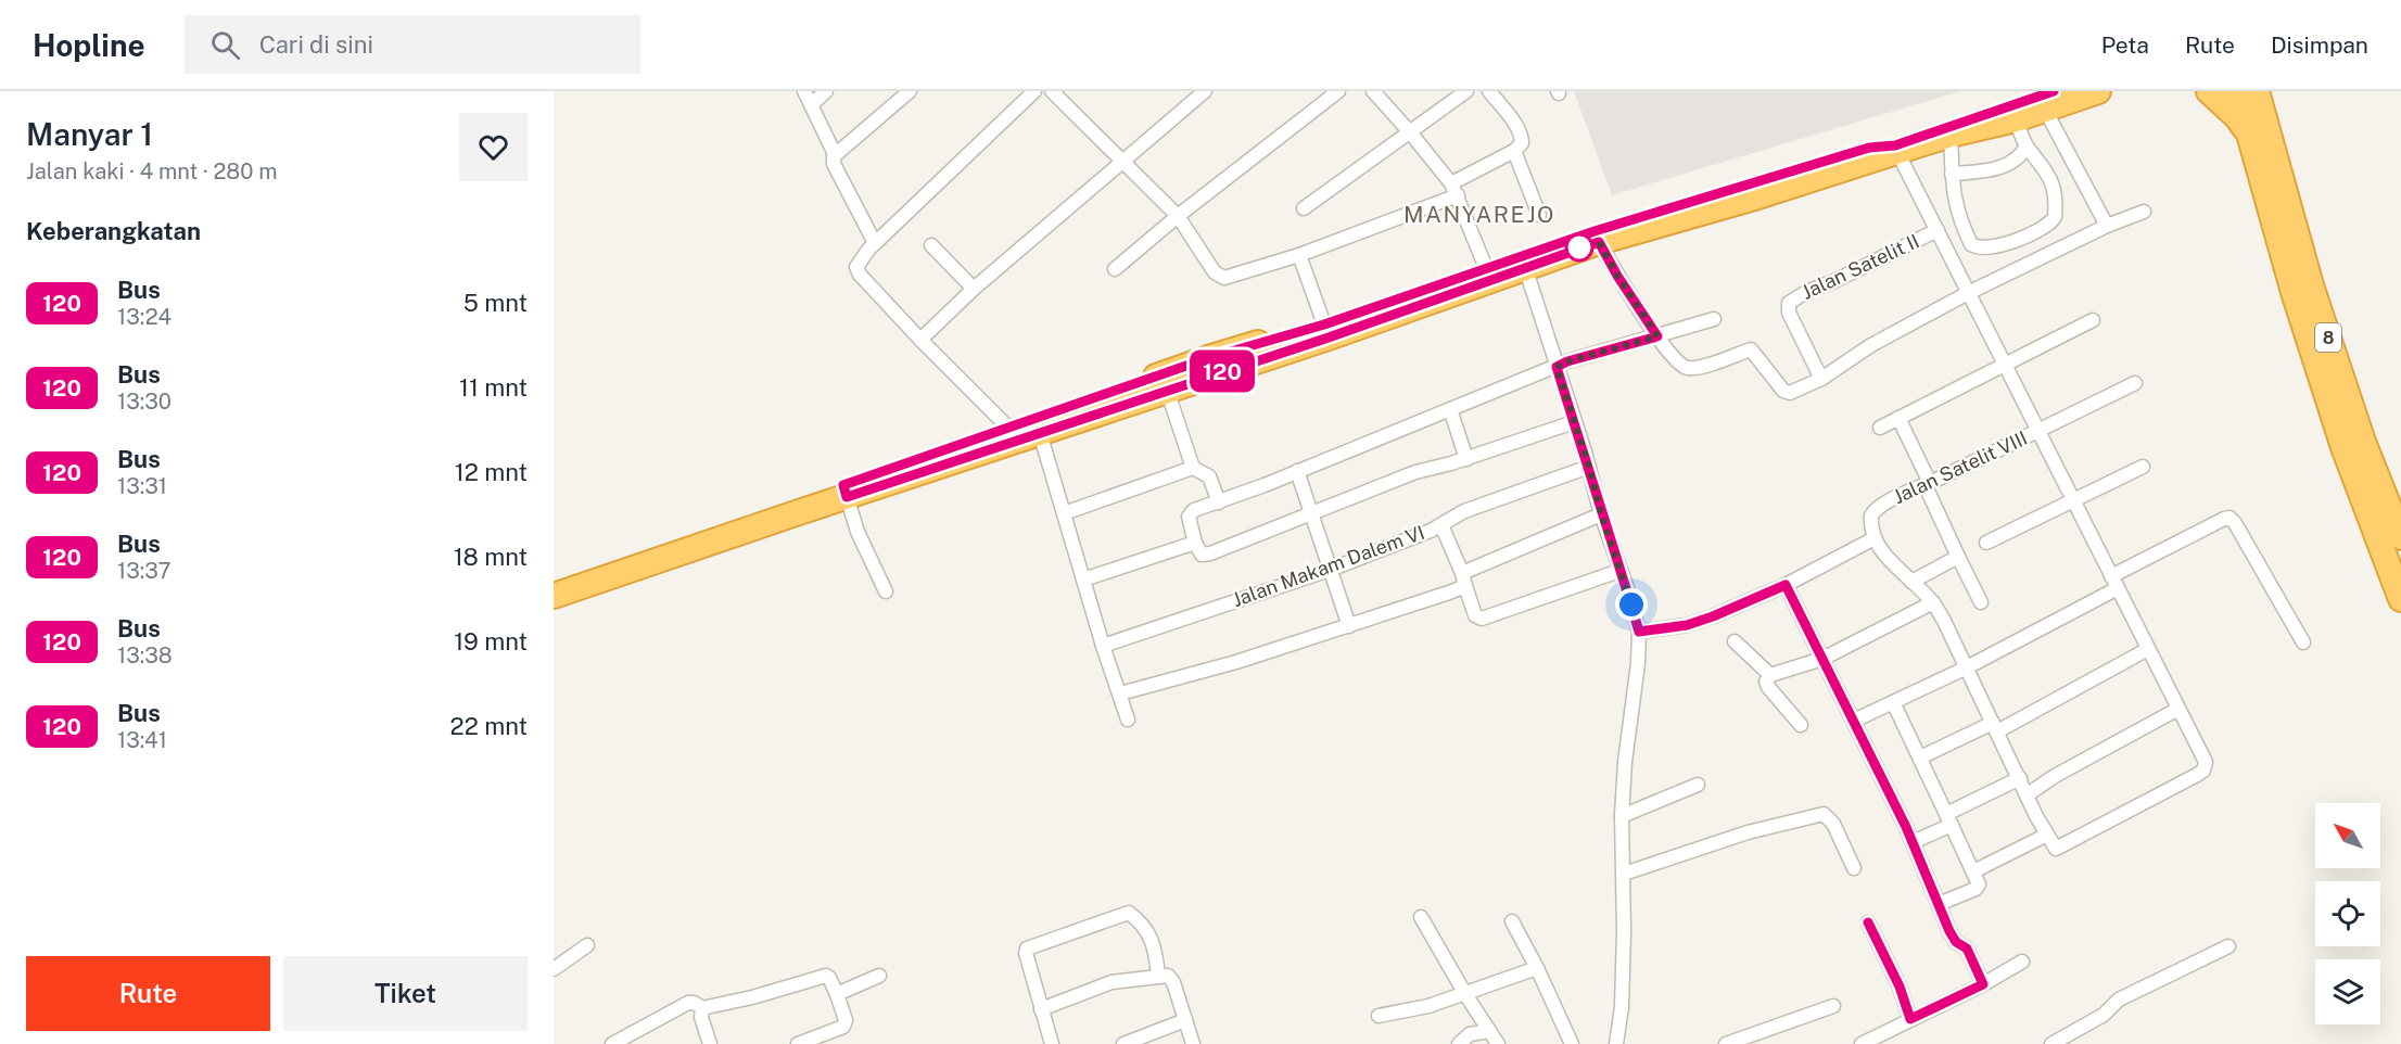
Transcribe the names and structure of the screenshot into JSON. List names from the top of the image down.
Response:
{
  "streets": {
    "highway": ["8"],
    "street": ["Jalan Satelit II", "Jalan Satelit VIII", "Jalan Makam Dalem VI"]
  },
  "districts": ["MANYAREJO"],
  "lines": ["bus line 120"],
  "north": "top left",
  "page": {
    "header": "Hopline",
    "search": "Cari di sini",
    "nav": ["Peta", "Rute", "Disimpan"],
    "heading": [
      ["Manyar 1", "Jalan kaki · 4 mnt · 280 m"],
      "Keberangkatan"
    ],
    "on_map": "120",
    "list": [
      {
        "mark": "120",
        "name": "Bus",
        "note": "13:24",
        "value": "5 mnt"
      },
      {
        "mark": "120",
        "name": "Bus",
        "note": "13:30",
        "value": "11 mnt"
      },
      {
        "mark": "120",
        "name": "Bus",
        "note": "13:31",
        "value": "12 mnt"
      },
      {
        "mark": "120",
        "name": "Bus",
        "note": "13:37",
        "value": "18 mnt"
      },
      {
        "mark": "120",
        "name": "Bus",
        "note": "13:38",
        "value": "19 mnt"
      },
      {
        "mark": "120",
        "name": "Bus",
        "note": "13:41",
        "value": "22 mnt"
      }
    ],
    "buttons": ["Rute", "Tiket"]
  }
}
